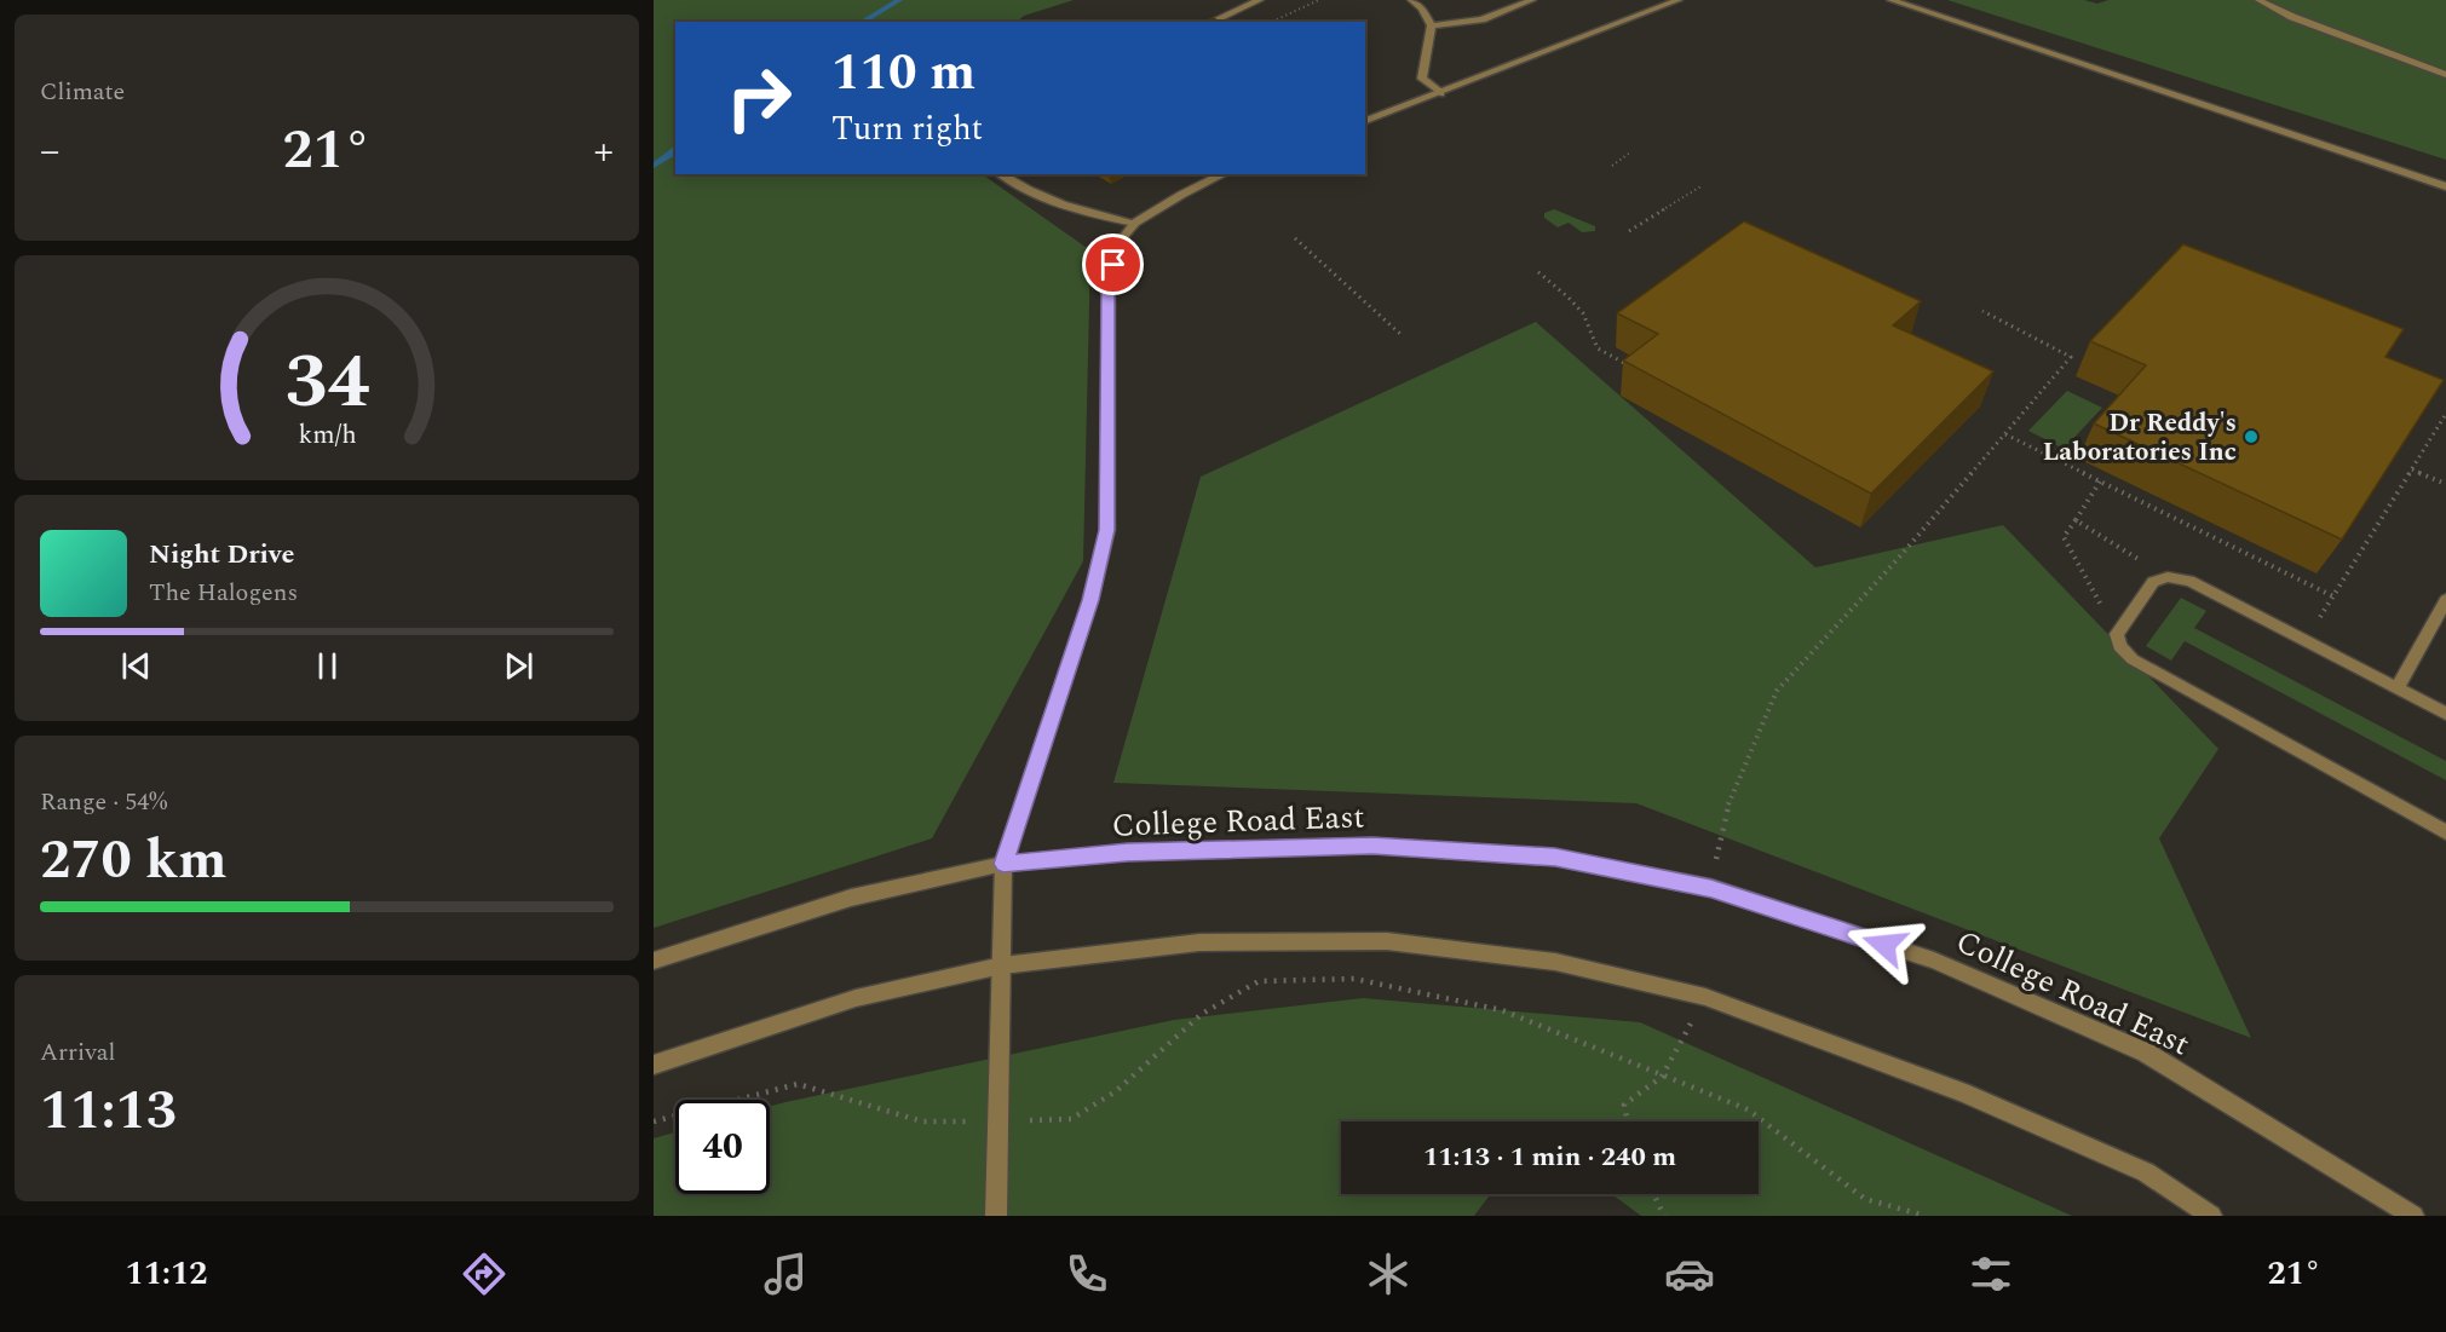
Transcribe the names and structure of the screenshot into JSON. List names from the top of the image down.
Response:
{
  "streets": {
    "street": ["College Road East"]
  },
  "places": ["Dr Reddy's Laboratories Inc"],
  "page": {
    "tile": [
      "Climate",
      ["Range · 54%", "270 km"],
      ["Arrival", "11:13"]
    ],
    "turn": ["110 m", "Turn right"],
    "heat": ["−", "21°", "+"],
    "song": ["Night Drive", "The Halogens"],
    "limit": "40",
    "trip": "11:13 · 1 min · 240 m",
    "tabs": ["11:12", "21°"],
    "gauge": ["34", "km/h"]
  }
}
